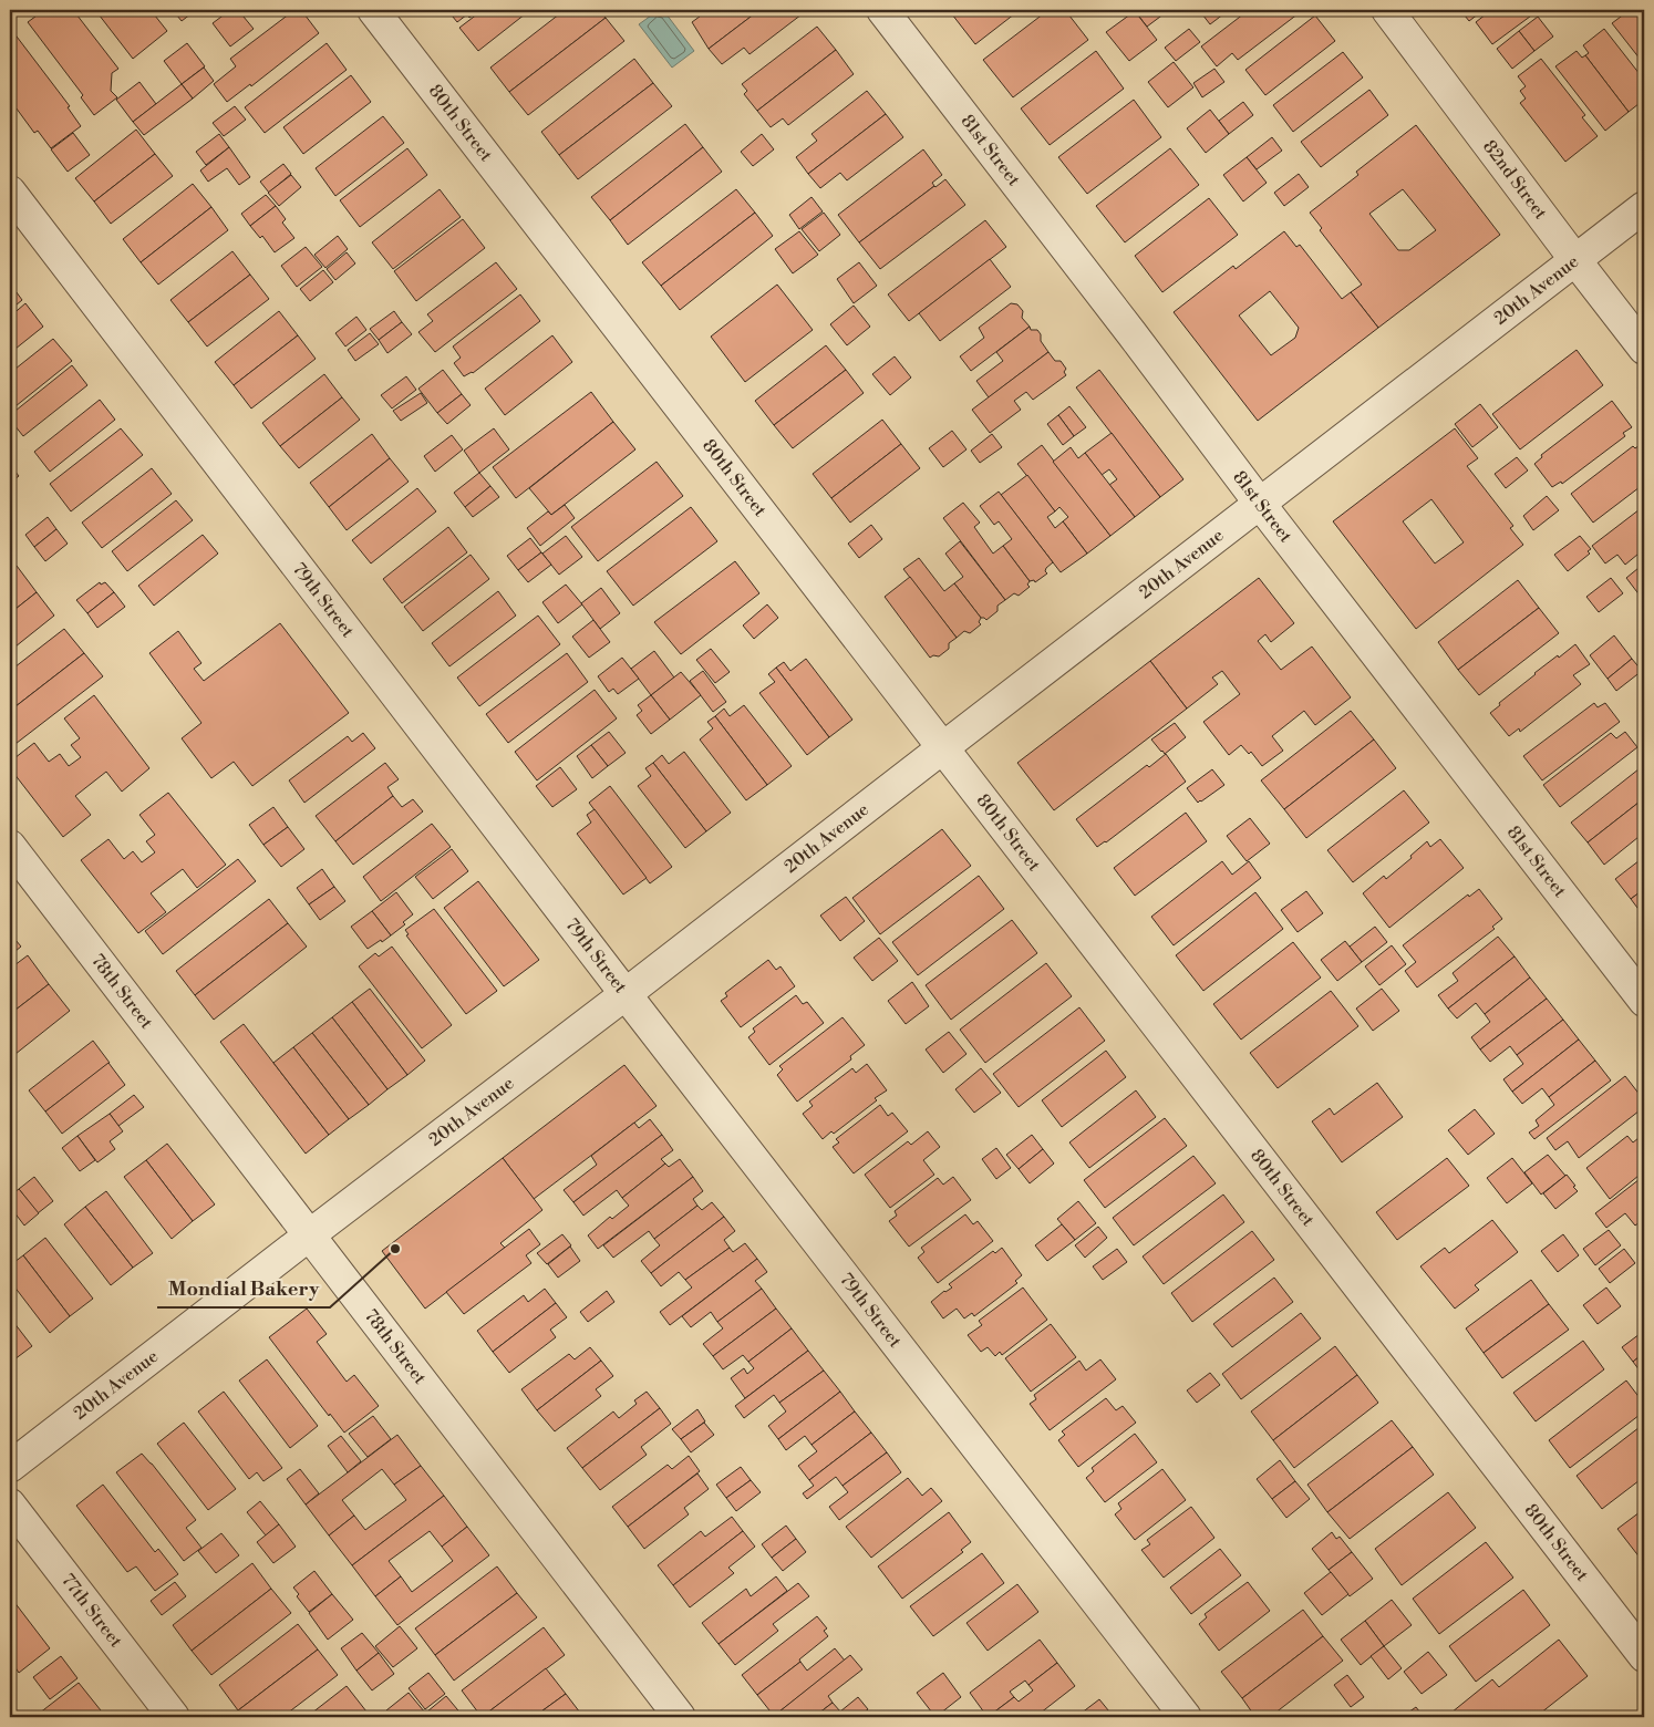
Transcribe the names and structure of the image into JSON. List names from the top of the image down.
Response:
{
  "streets": {
    "street": [
      "80th Street",
      "81st Street",
      "82nd Street",
      "20th Avenue",
      "79th Street",
      "78th Street",
      "77th Street"
    ]
  },
  "crossings": [
    ["80th Street", "20th Avenue"],
    ["81st Street", "20th Avenue"],
    ["82nd Street", "20th Avenue"],
    ["20th Avenue", "79th Street"],
    ["20th Avenue", "78th Street"]
  ],
  "places": ["Mondial Bakery"]
}
